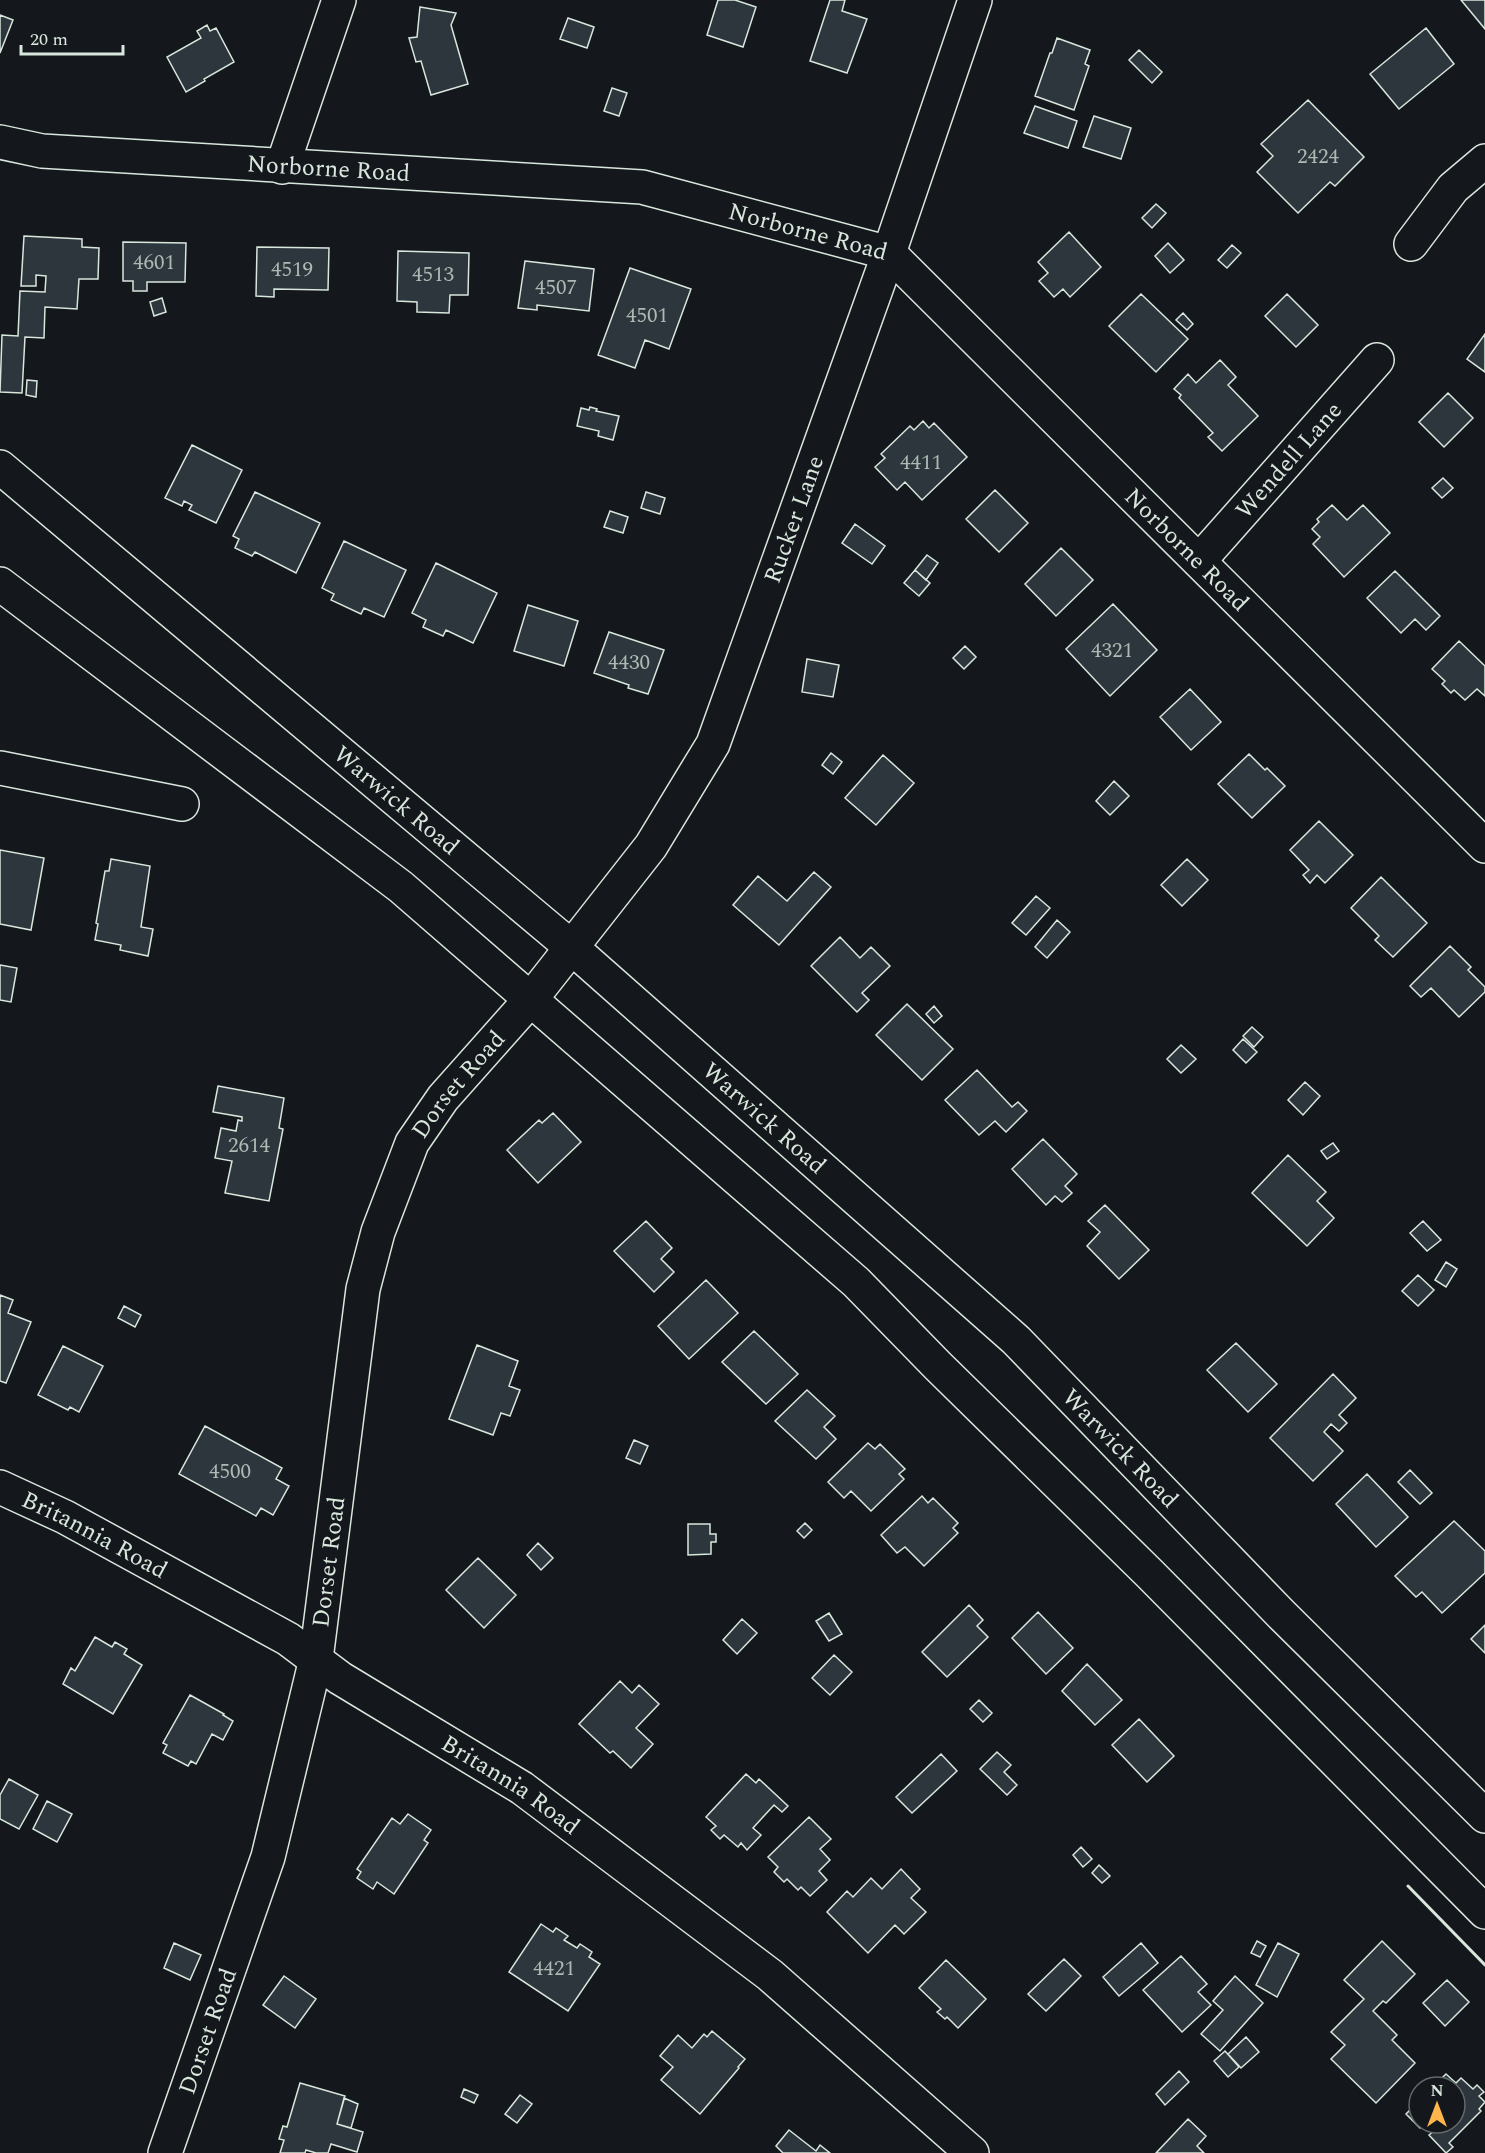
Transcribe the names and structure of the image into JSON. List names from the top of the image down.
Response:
{
  "streets": {
    "street": [
      "Norborne Road",
      "Wendell Lane",
      "Rucker Lane",
      "Warwick Road",
      "Dorset Road",
      "Britannia Road"
    ]
  },
  "crossings": [
    ["Norborne Road", "Wendell Lane"],
    ["Norborne Road", "Rucker Lane"],
    ["Rucker Lane", "Warwick Road"],
    ["Rucker Lane", "Dorset Road"],
    ["Dorset Road", "Britannia Road"]
  ],
  "house_numbers": [
    "2424",
    "4601",
    "4519",
    "4513",
    "4507",
    "4501",
    "4411",
    "4321",
    "4430",
    "2614",
    "4500",
    "4421"
  ],
  "scale_bar": "20 m",
  "north": "top"
}
